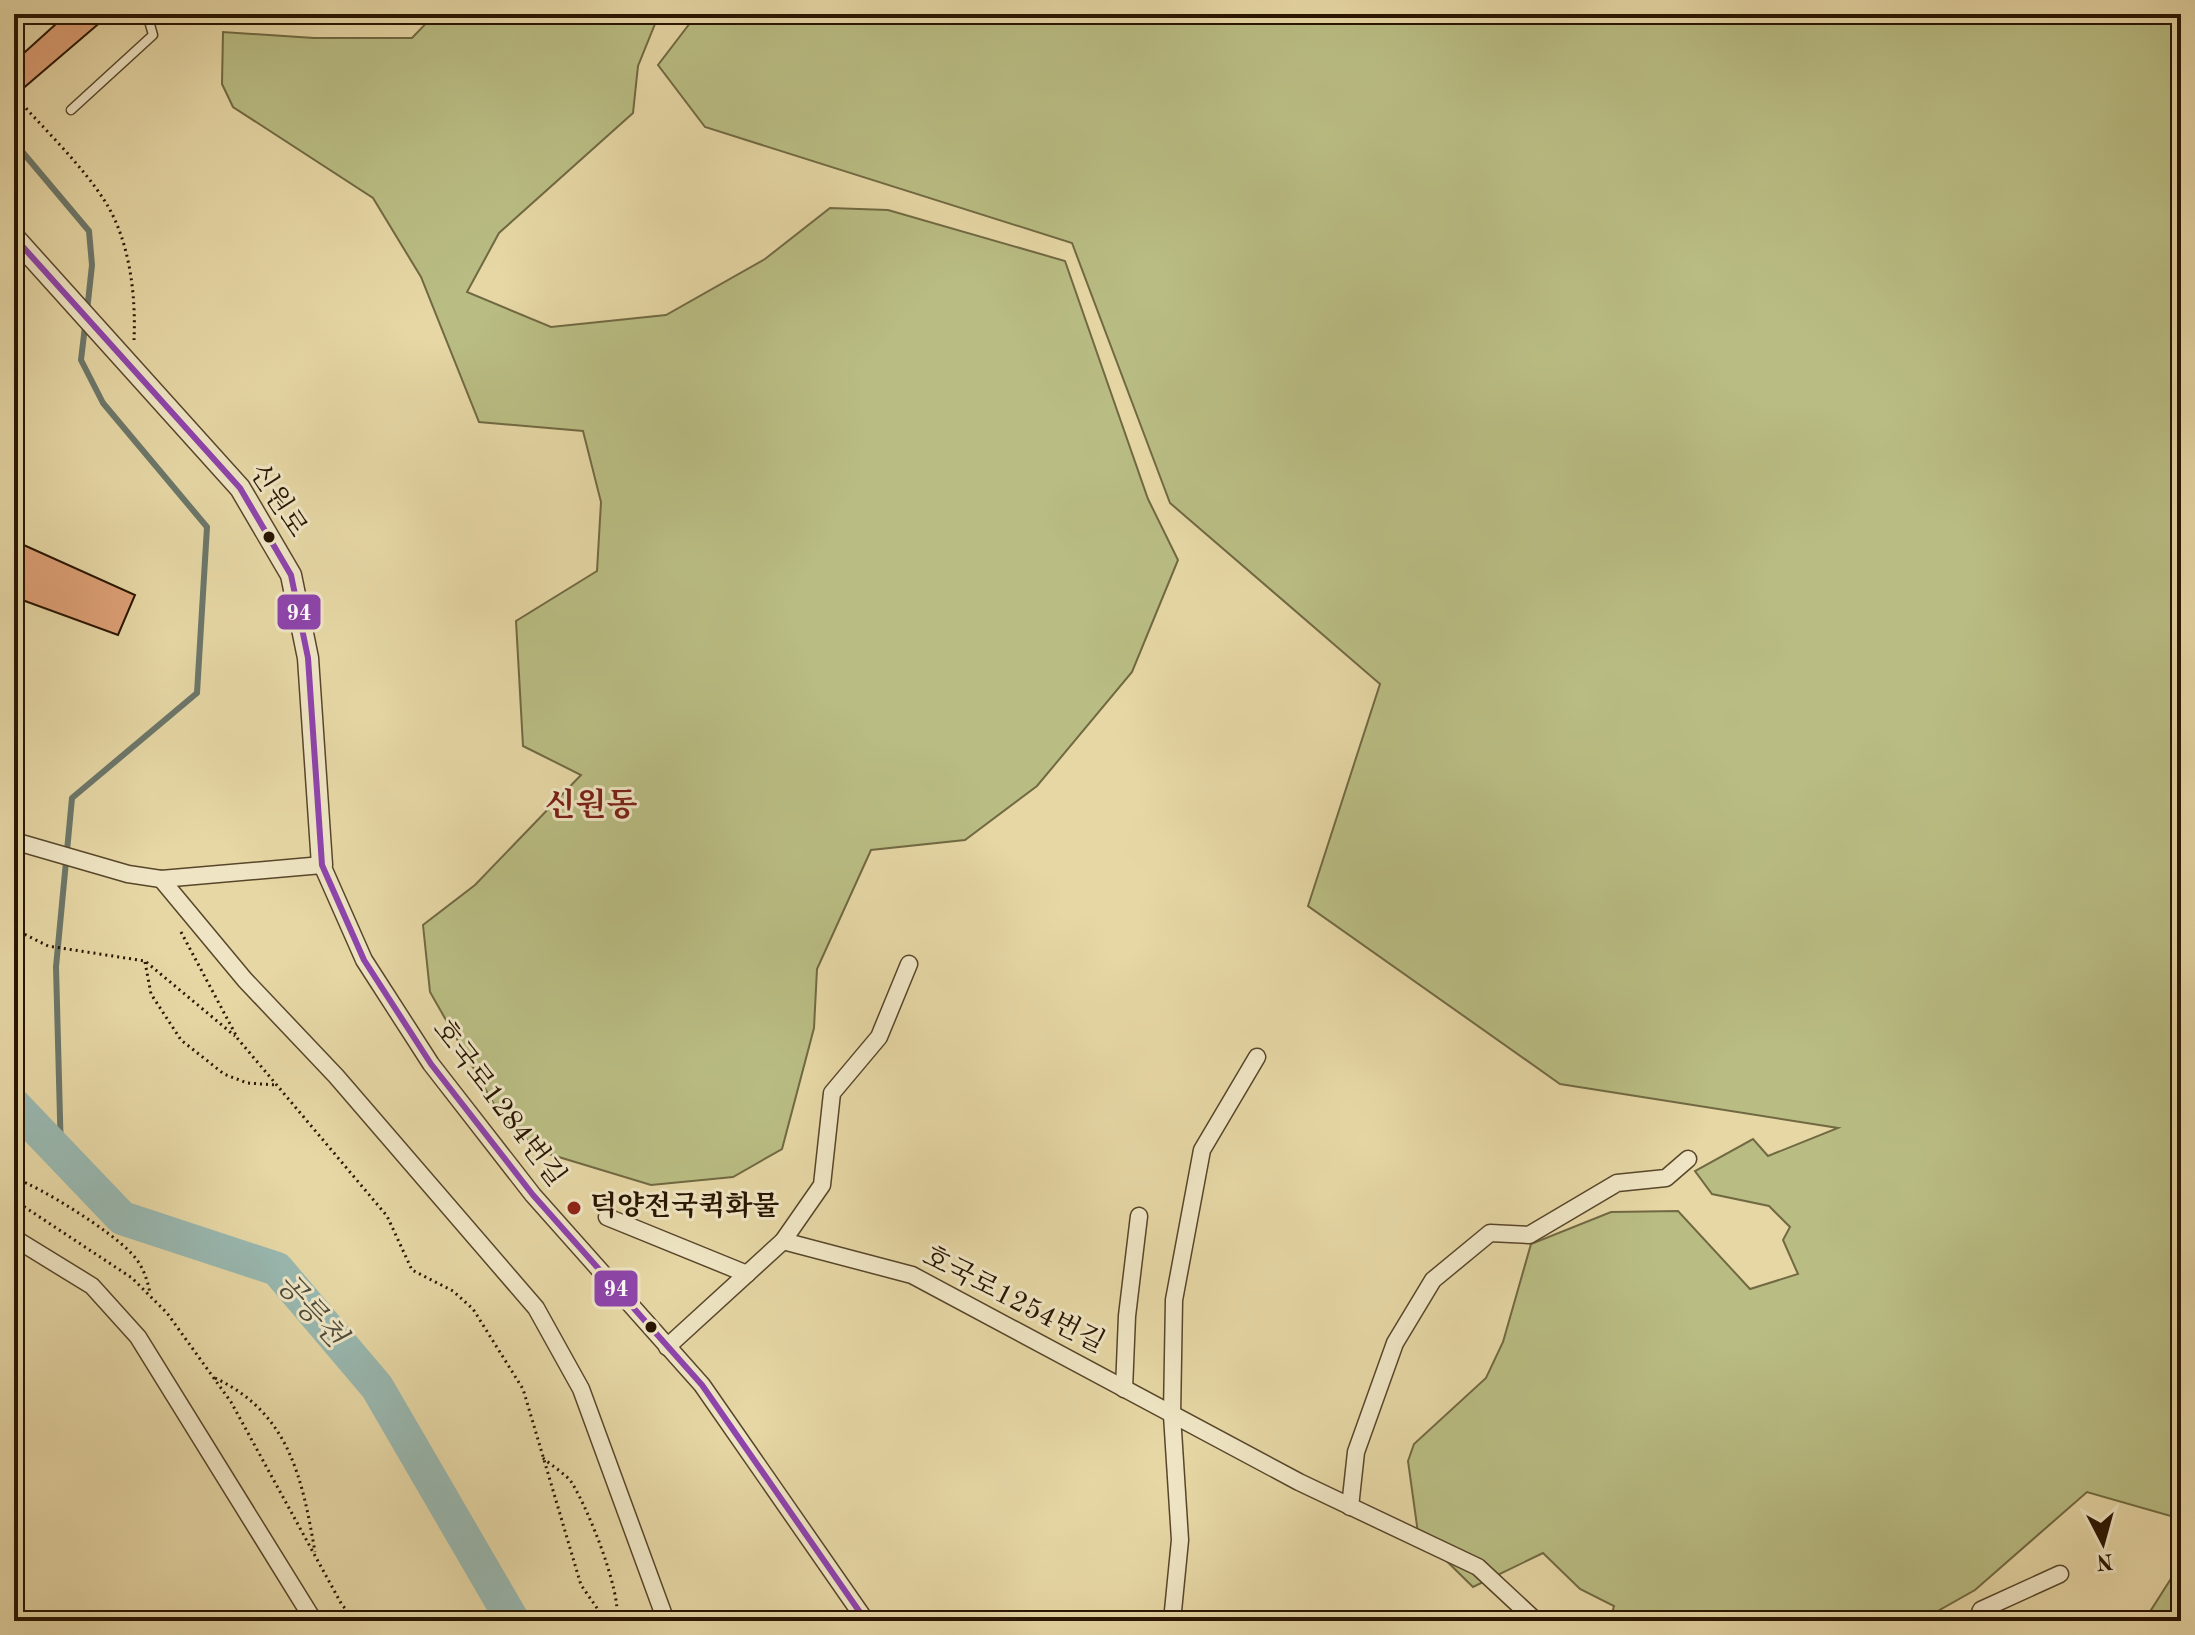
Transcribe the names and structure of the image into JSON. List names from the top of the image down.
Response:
{
  "streets": {
    "street": ["신원로", "호국로1284번길", "호국로1254번길"]
  },
  "crossings": [
    ["신원로", "호국로1284번길"]
  ],
  "districts": ["신원동"],
  "water": ["공릉천"],
  "places": ["덕양전국퀵화물"],
  "lines": ["transit line 94"],
  "north": "bottom"
}
